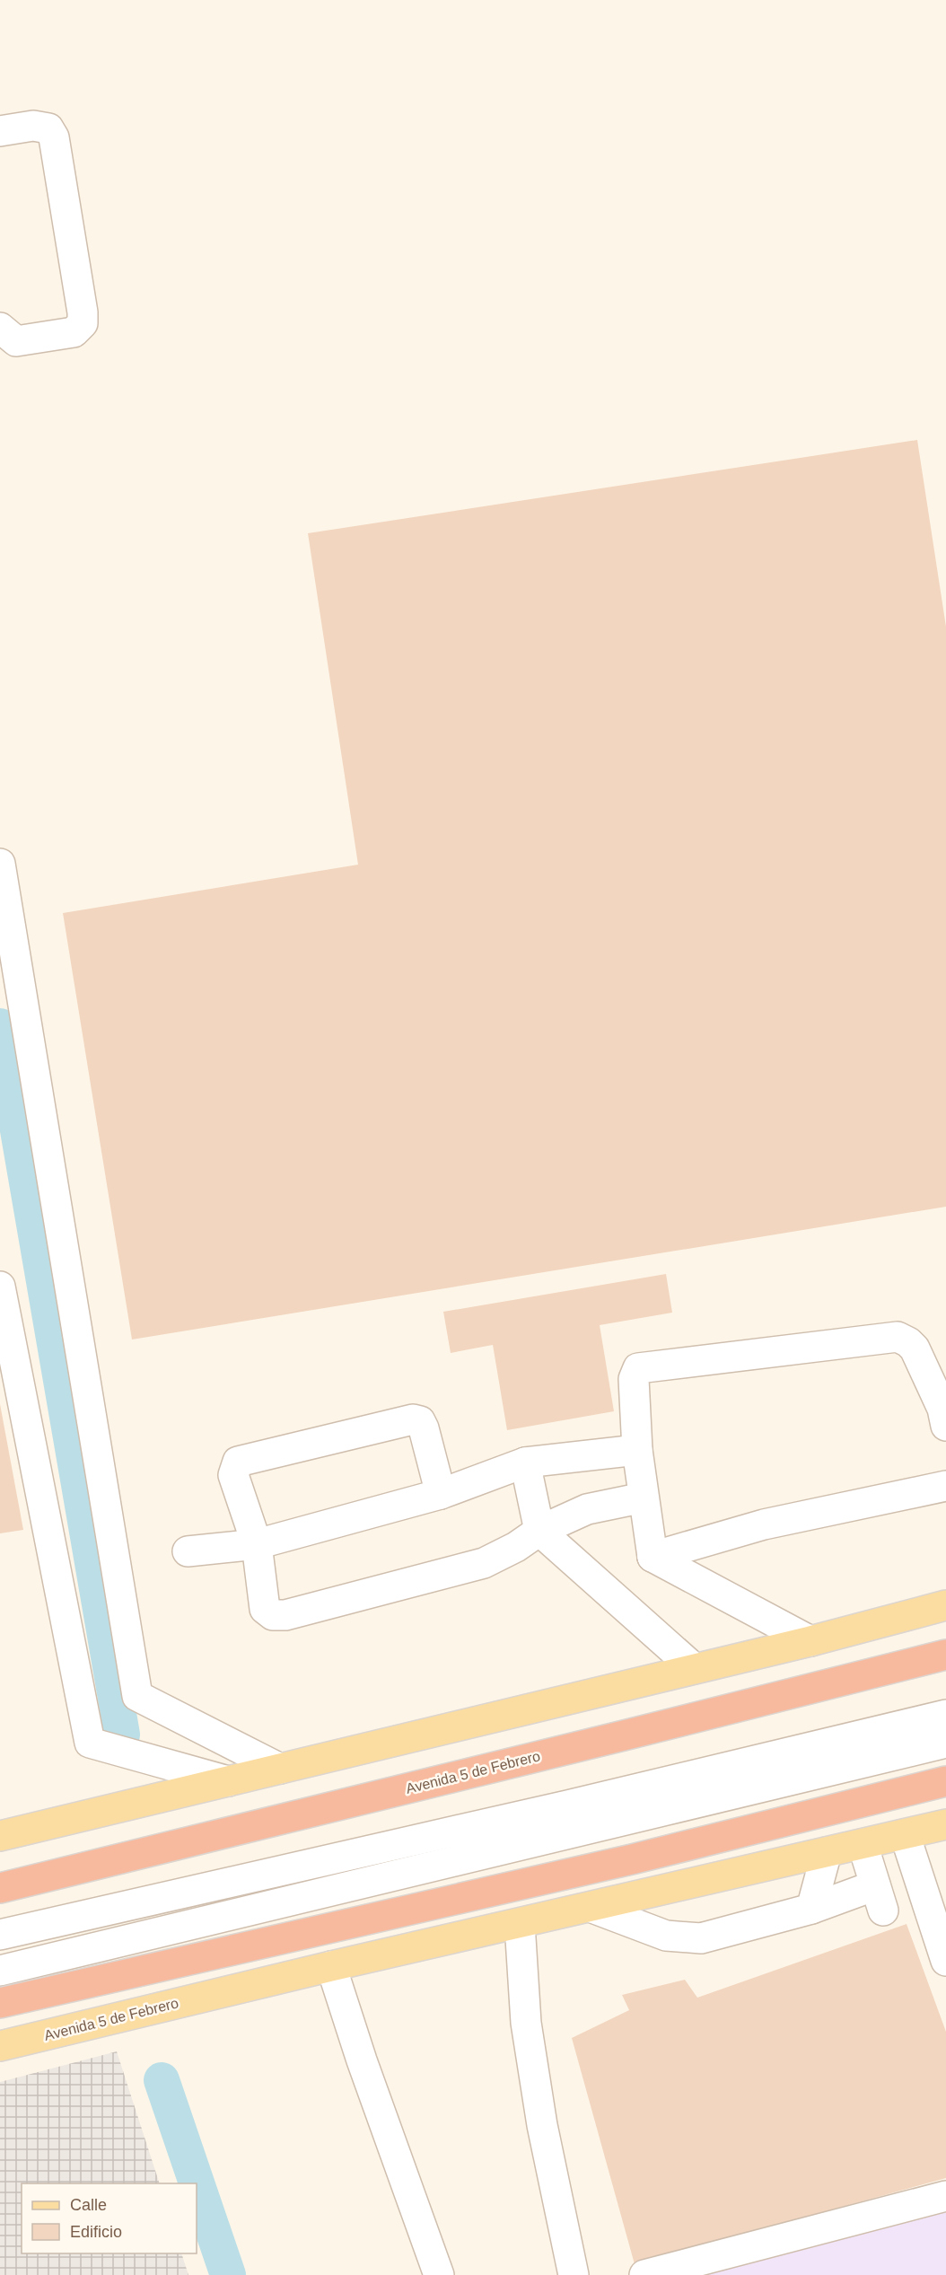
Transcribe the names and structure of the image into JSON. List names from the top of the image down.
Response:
{
  "streets": {
    "highway": ["Avenida 5 de Febrero"]
  },
  "legend": ["Calle", "Edificio"]
}
